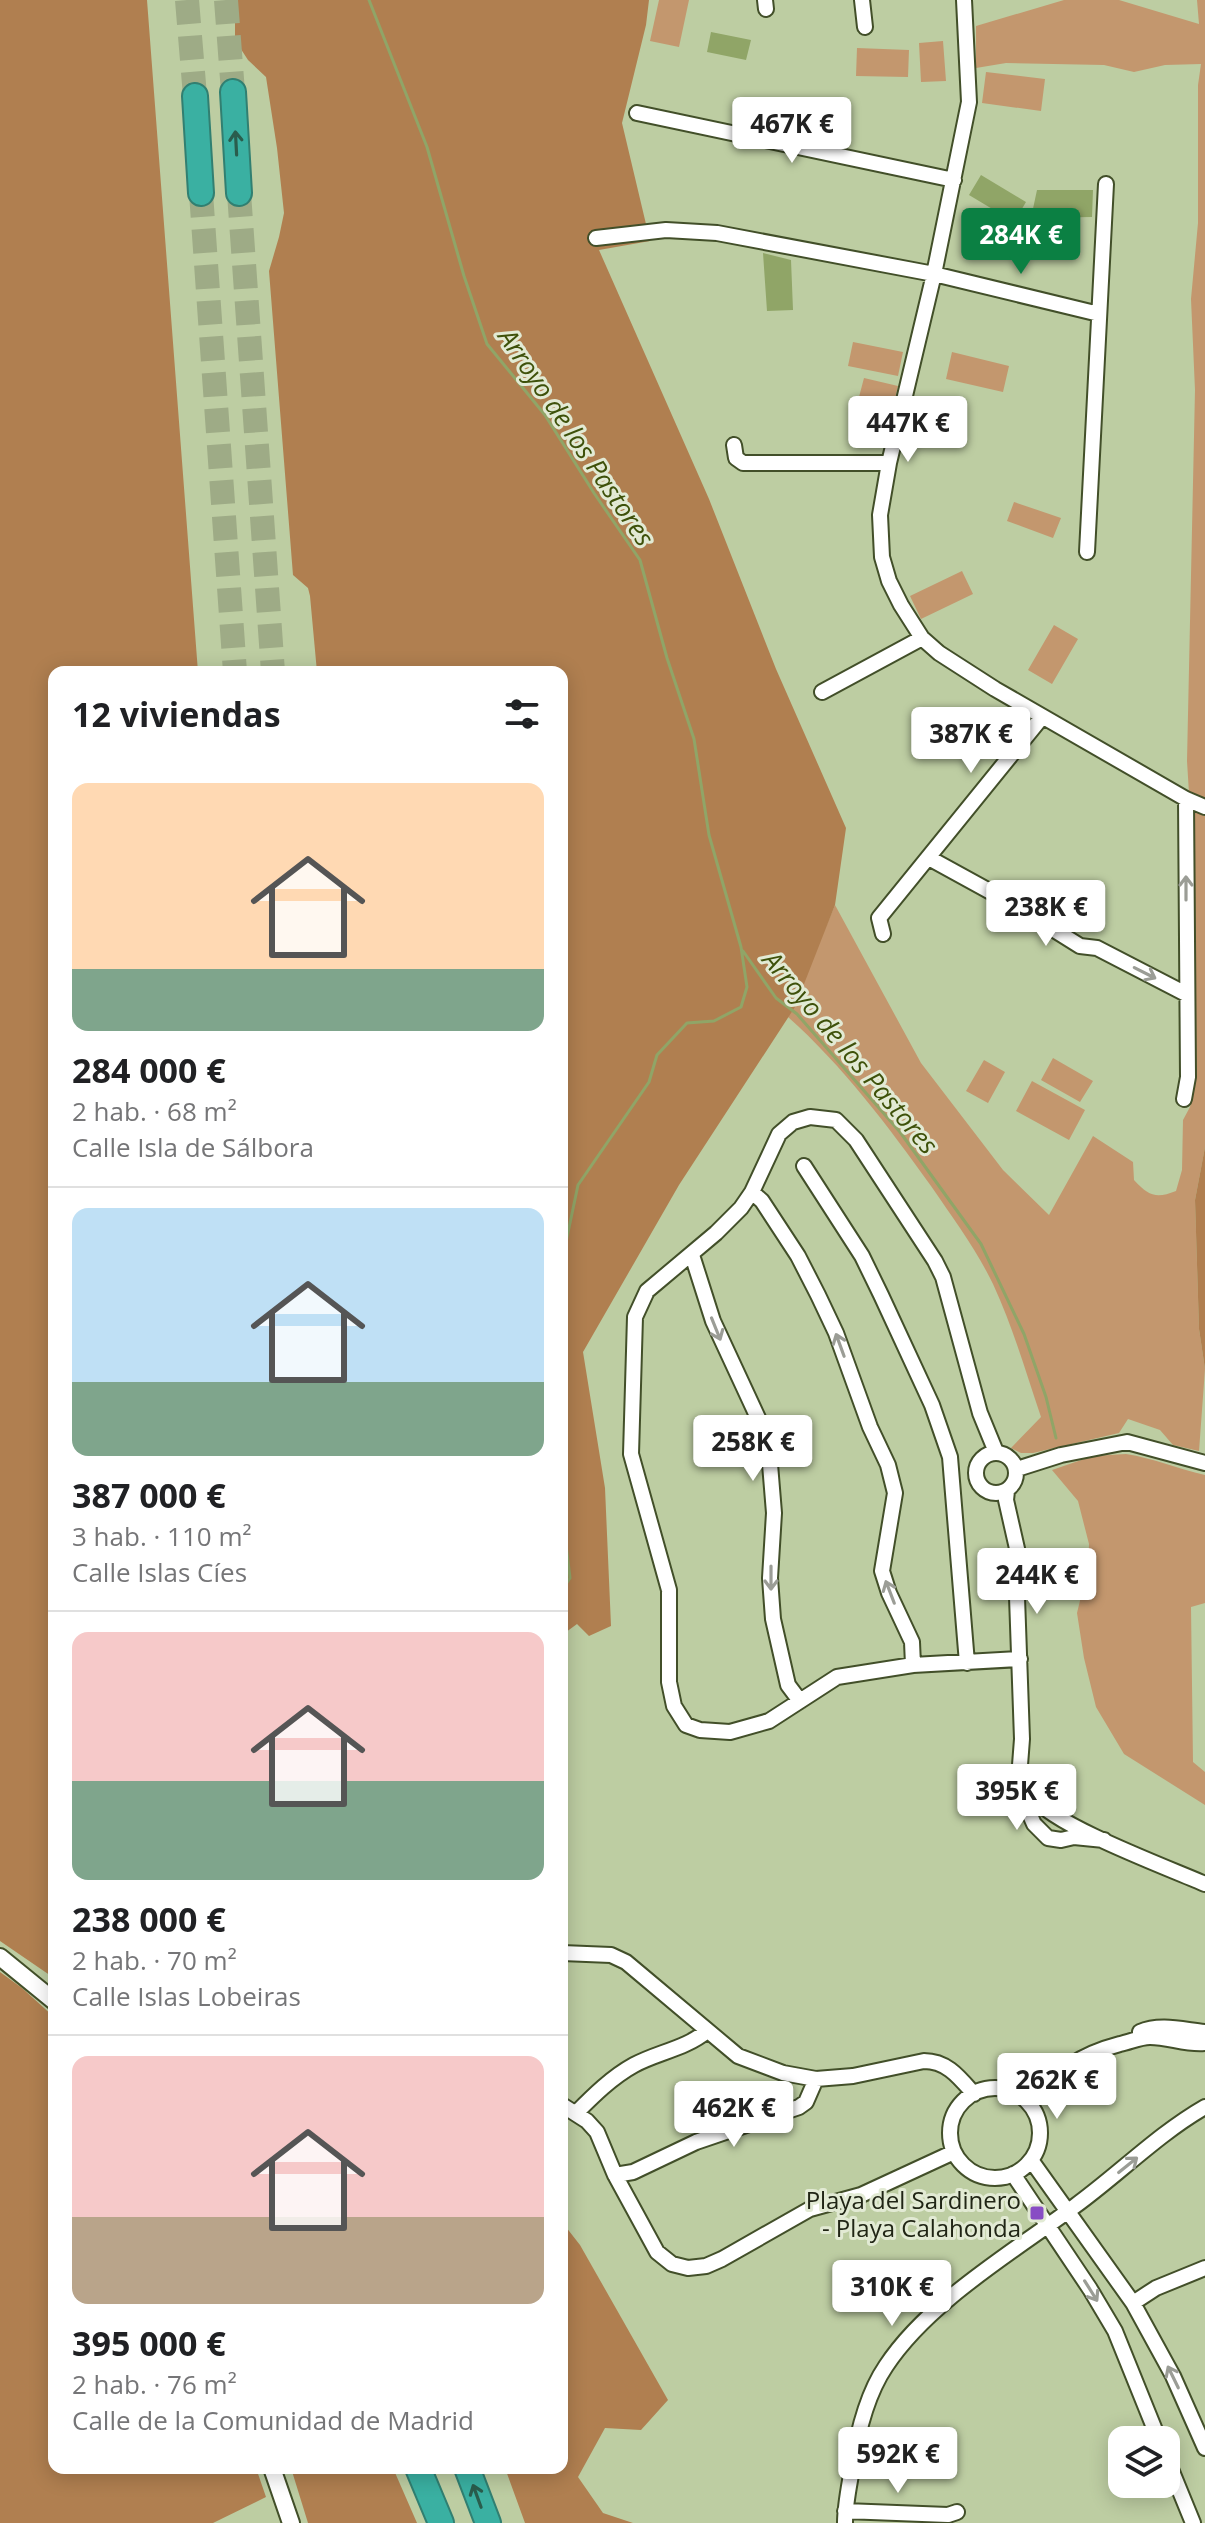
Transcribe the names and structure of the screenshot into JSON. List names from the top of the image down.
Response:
{
  "water": ["Arroyo de los Pastores"],
  "places": {
    "transit": ["Playa del Sardinero - Playa Calahonda"]
  },
  "page": {
    "price": [
      "467K €",
      "284K €",
      "447K €",
      "387K €",
      "238K €",
      "258K €",
      "244K €",
      "395K €",
      "262K €",
      "462K €",
      "310K €",
      "592K €"
    ],
    "heading": "12 viviendas",
    "list": [
      {
        "name": "284 000 €",
        "note": "2 hab. · 68 m² · Calle Isla de Sálbora"
      },
      {
        "name": "387 000 €",
        "note": "3 hab. · 110 m² · Calle Islas Cíes"
      },
      {
        "name": "238 000 €",
        "note": "2 hab. · 70 m² · Calle Islas Lobeiras"
      },
      {
        "name": "395 000 €",
        "note": "2 hab. · 76 m² · Calle de la Comunidad de Madrid"
      }
    ]
  }
}
